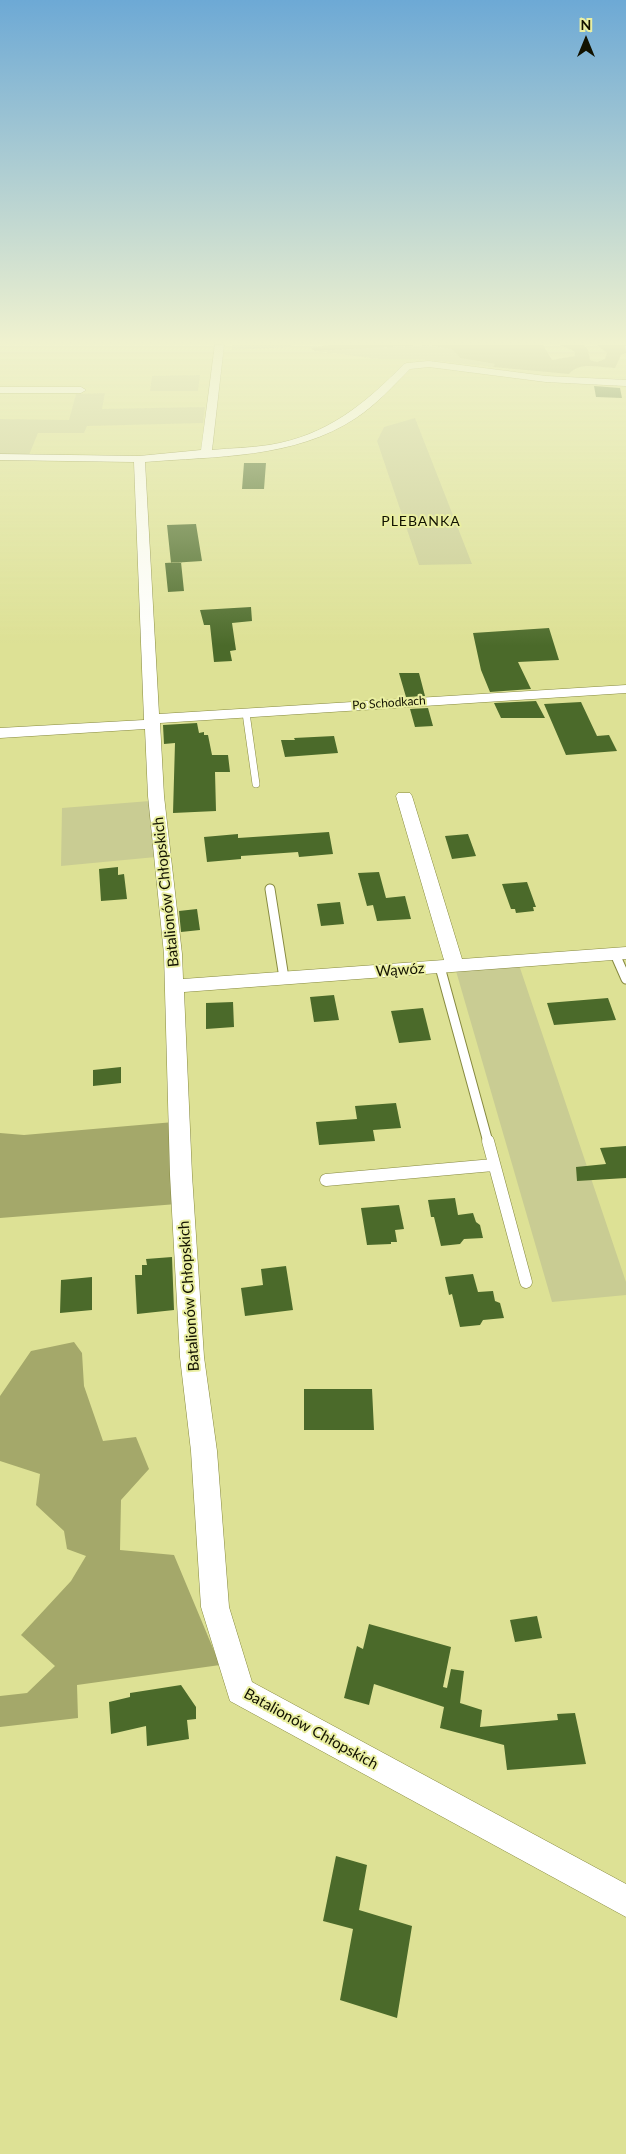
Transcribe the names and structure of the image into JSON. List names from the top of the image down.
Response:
{
  "streets": {
    "street": ["Po Schodkach", "Batalionów Chłopskich", "Wąwóz"]
  },
  "crossings": [
    ["Po Schodkach", "Batalionów Chłopskich"],
    ["Batalionów Chłopskich", "Wąwóz"]
  ],
  "districts": ["PLEBANKA"],
  "north": "top"
}
